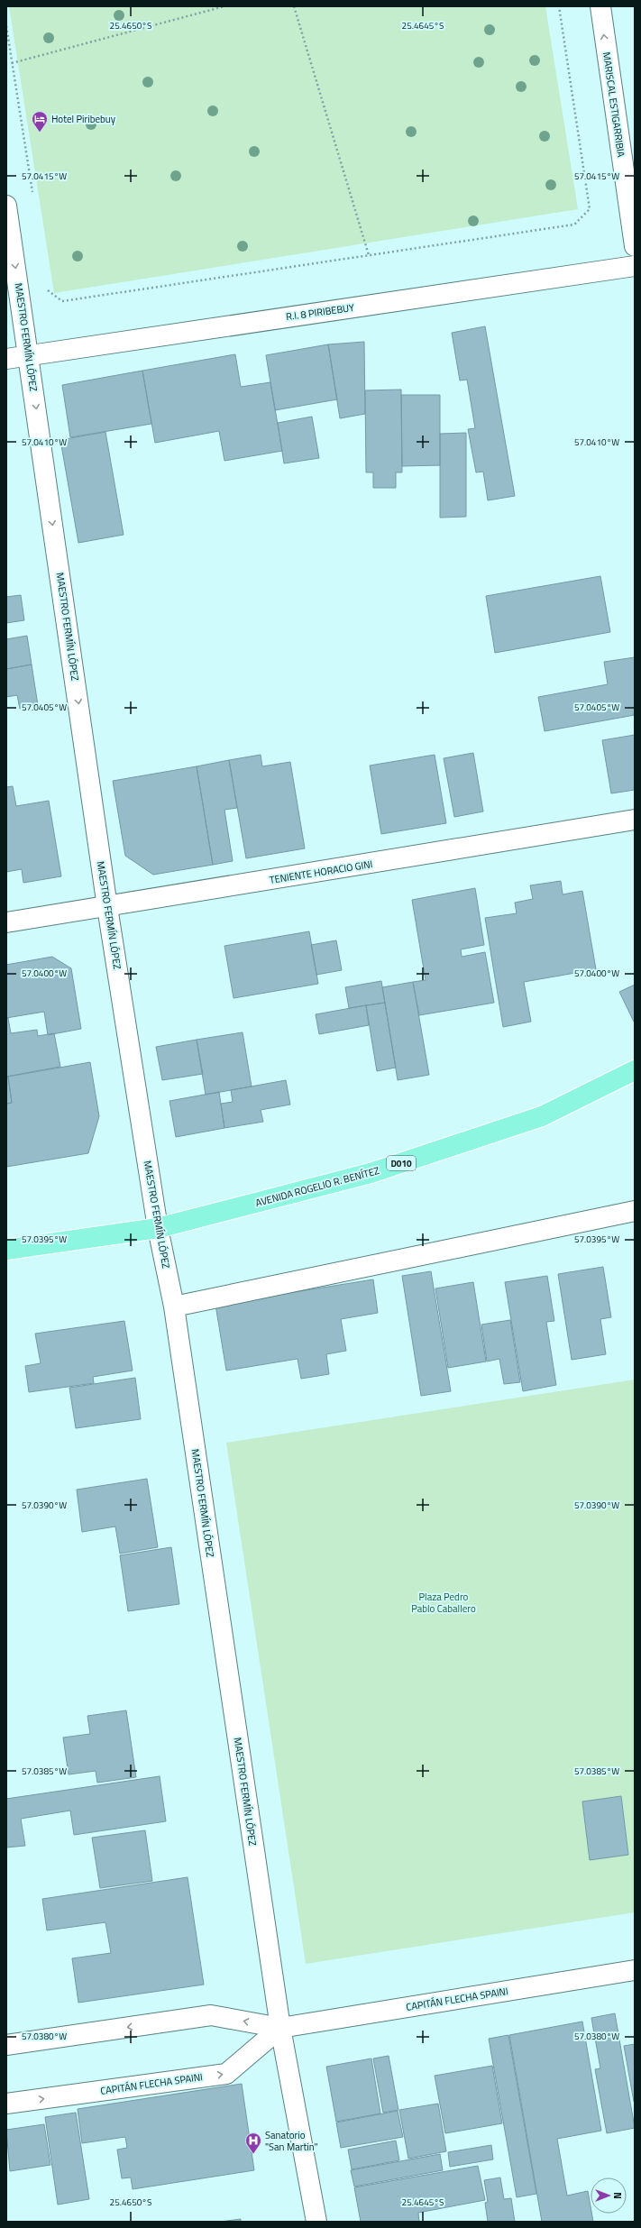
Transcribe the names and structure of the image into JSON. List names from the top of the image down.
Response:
{
  "streets": {
    "main road": ["D010", "AVENIDA ROGELIO R. BENÍTEZ"],
    "street": [
      "MARISCAL ESTIGARRIBIA",
      "R.I. 8 PIRIBEBUY",
      "MAESTRO FERMÍN LÓPEZ",
      "TENIENTE HORACIO GINI",
      "CAPITÁN FLECHA SPAINI"
    ]
  },
  "crossings": [
    ["R.I. 8 PIRIBEBUY", "MAESTRO FERMÍN LÓPEZ"],
    ["MAESTRO FERMÍN LÓPEZ", "TENIENTE HORACIO GINI"],
    ["MAESTRO FERMÍN LÓPEZ", "AVENIDA ROGELIO R. BENÍTEZ"],
    ["MAESTRO FERMÍN LÓPEZ", "CAPITÁN FLECHA SPAINI"]
  ],
  "one_way": ["MARISCAL ESTIGARRIBIA"],
  "parks": ["Plaza Pedro Pablo Caballero"],
  "places": {
    "hotel": ["Hotel Piribebuy"],
    "hospital": ["Sanatorio \"San Martin\""]
  },
  "north": "right",
  "coordinates": [
    "25.4650°S",
    "25.4645°S",
    "57.0415°W",
    "57.0410°W",
    "57.0405°W",
    "57.0400°W",
    "57.0395°W",
    "57.0390°W",
    "57.0385°W",
    "57.0380°W"
  ]
}
